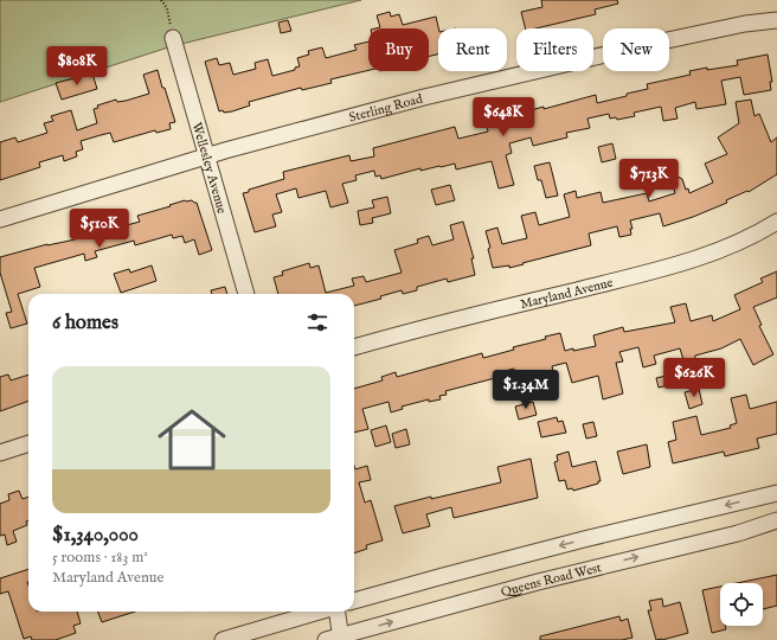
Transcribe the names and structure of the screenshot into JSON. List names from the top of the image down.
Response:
{
  "streets": {
    "street": [
      "Sterling Road",
      "Wellesley Avenue",
      "Maryland Avenue",
      "Queens Road West"
    ]
  },
  "crossings": [
    ["Sterling Road", "Wellesley Avenue"]
  ],
  "page": {
    "chip": [
      "Buy",
      "Rent",
      "Filters",
      "New"
    ],
    "price": [
      "$808K",
      "$648K",
      "$713K",
      "$510K",
      "$626K",
      "$1.34M"
    ],
    "heading": "6 homes",
    "list": [
      {
        "name": "$1,340,000",
        "note": "5 rooms · 183 m² · Maryland Avenue"
      }
    ]
  }
}
